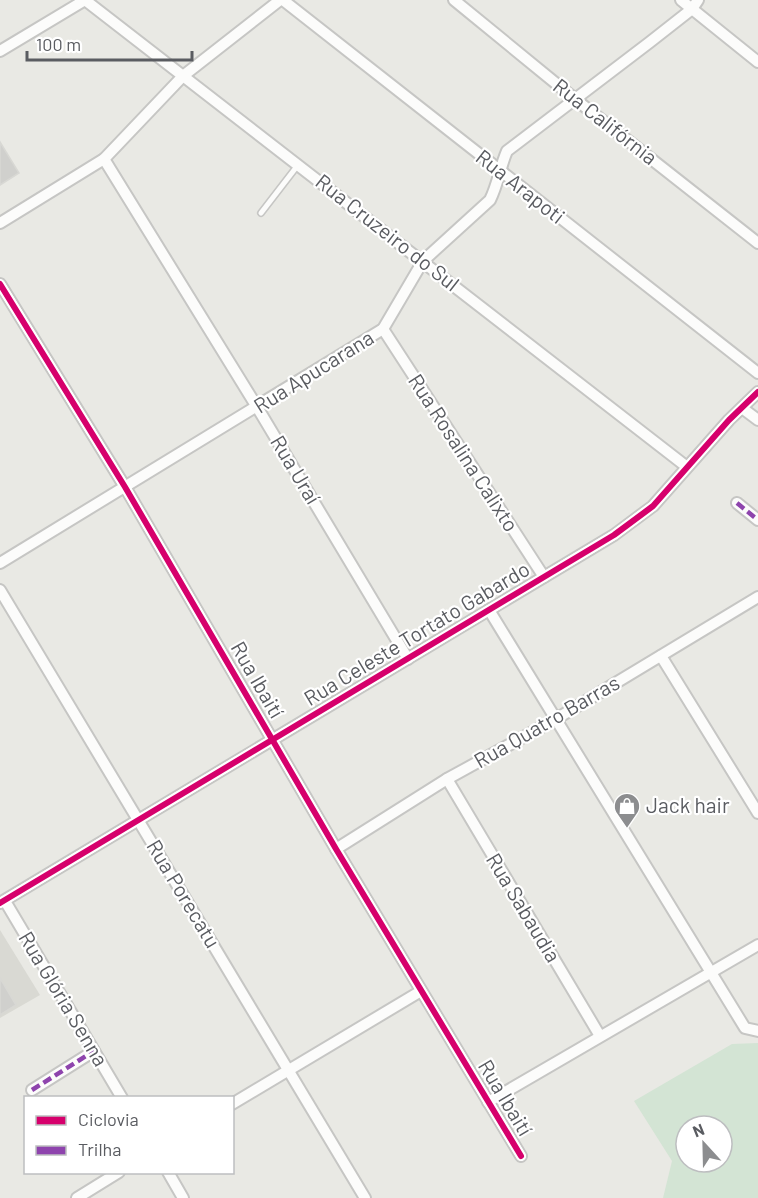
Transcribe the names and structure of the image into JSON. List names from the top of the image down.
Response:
{
  "streets": {
    "street": [
      "Rua Califórnia",
      "Rua Arapoti",
      "Rua Cruzeiro do Sul",
      "Rua Apucarana",
      "Rua Rosalina Calixto",
      "Rua Uraí",
      "Rua Celeste Tortato Gabardo",
      "Rua Ibaití",
      "Rua Quatro Barras",
      "Rua Porecatu",
      "Rua Sabaudia",
      "Rua Glória Senna"
    ]
  },
  "crossings": [
    ["Rua Califórnia", "Rua Apucarana"],
    ["Rua Arapoti", "Rua Apucarana"],
    ["Rua Cruzeiro do Sul", "Rua Apucarana"],
    ["Rua Cruzeiro do Sul", "Rua Celeste Tortato Gabardo"],
    ["Rua Apucarana", "Rua Rosalina Calixto"],
    ["Rua Apucarana", "Rua Uraí"],
    ["Rua Apucarana", "Rua Ibaití"],
    ["Rua Rosalina Calixto", "Rua Celeste Tortato Gabardo"],
    ["Rua Uraí", "Rua Celeste Tortato Gabardo"],
    ["Rua Celeste Tortato Gabardo", "Rua Ibaití"],
    ["Rua Celeste Tortato Gabardo", "Rua Porecatu"],
    ["Rua Celeste Tortato Gabardo", "Rua Glória Senna"],
    ["Rua Ibaití", "Rua Quatro Barras"],
    ["Rua Quatro Barras", "Rua Sabaudia"]
  ],
  "places": {
    "shop": ["Jack hair"]
  },
  "legend": ["Ciclovia", "Trilha"],
  "scale_bar": "100 m",
  "north": "top"
}
